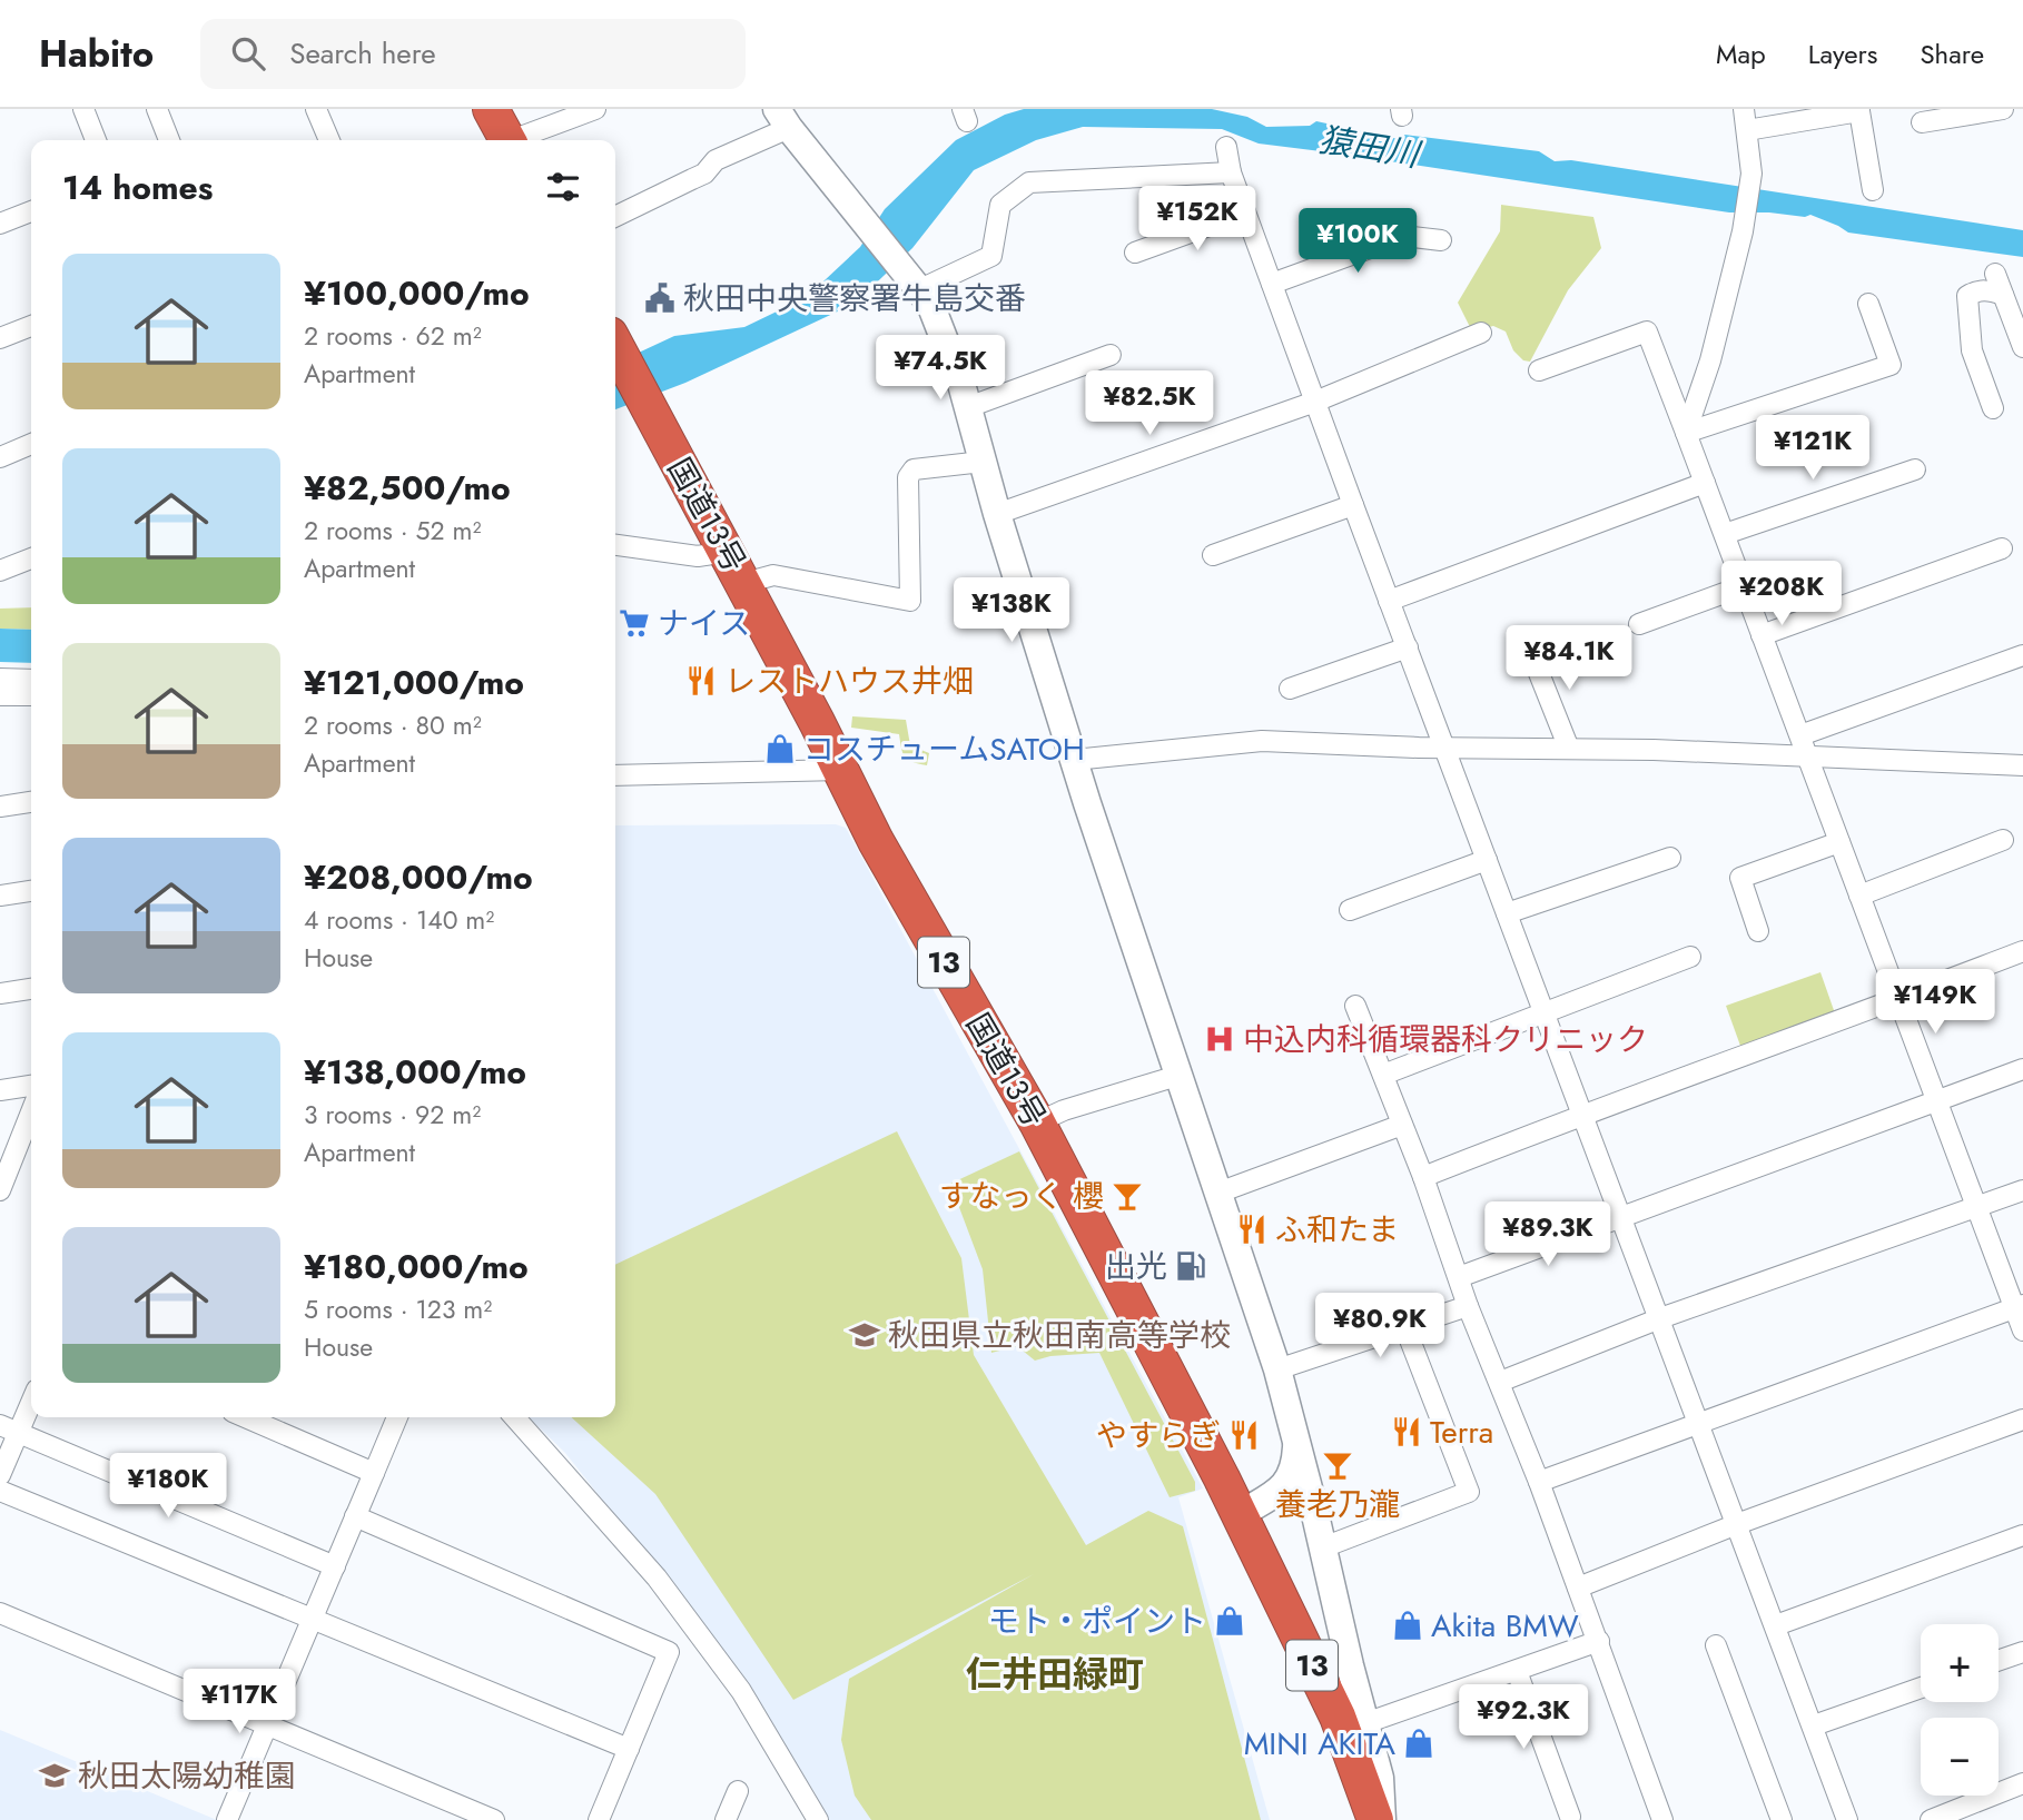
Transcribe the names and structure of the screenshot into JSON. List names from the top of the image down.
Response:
{
  "streets": {
    "highway": ["国道13号", "13"]
  },
  "districts": ["仁井田緑町"],
  "water": ["猿田川"],
  "places": {
    "public building": ["秋田中央警察署牛島交番"],
    "supermarket": ["ナイス"],
    "restaurant": [
      "レストハウス井畑",
      "ふ和たま",
      "Terra",
      "やすらぎ"
    ],
    "shop": [
      "コスチュームSATOH",
      "モト・ポイント",
      "Akita BMW",
      "MINI AKITA"
    ],
    "hospital": ["中込内科循環器科クリニック"],
    "bar": ["すなっく 櫻", "養老乃瀧"],
    "fuel station": ["出光"],
    "school or university": ["秋田県立秋田南高等学校", "秋田太陽幼稚園"]
  },
  "page": {
    "header": "Habito",
    "search": "Search here",
    "nav": ["Map", "Layers", "Share"],
    "heading": "14 homes",
    "price": [
      "¥152K",
      "¥100K",
      "¥74.5K",
      "¥82.5K",
      "¥121K",
      "¥208K",
      "¥138K",
      "¥84.1K",
      "¥149K",
      "¥89.3K",
      "¥80.9K",
      "¥180K",
      "¥117K",
      "¥92.3K"
    ],
    "list": [
      {
        "name": "¥100,000/mo",
        "note": "2 rooms · 62 m² · Apartment"
      },
      {
        "name": "¥82,500/mo",
        "note": "2 rooms · 52 m² · Apartment"
      },
      {
        "name": "¥121,000/mo",
        "note": "2 rooms · 80 m² · Apartment"
      },
      {
        "name": "¥208,000/mo",
        "note": "4 rooms · 140 m² · House"
      },
      {
        "name": "¥138,000/mo",
        "note": "3 rooms · 92 m² · Apartment"
      },
      {
        "name": "¥180,000/mo",
        "note": "5 rooms · 123 m² · House"
      }
    ],
    "map_buttons": ["+", "−"]
  }
}
